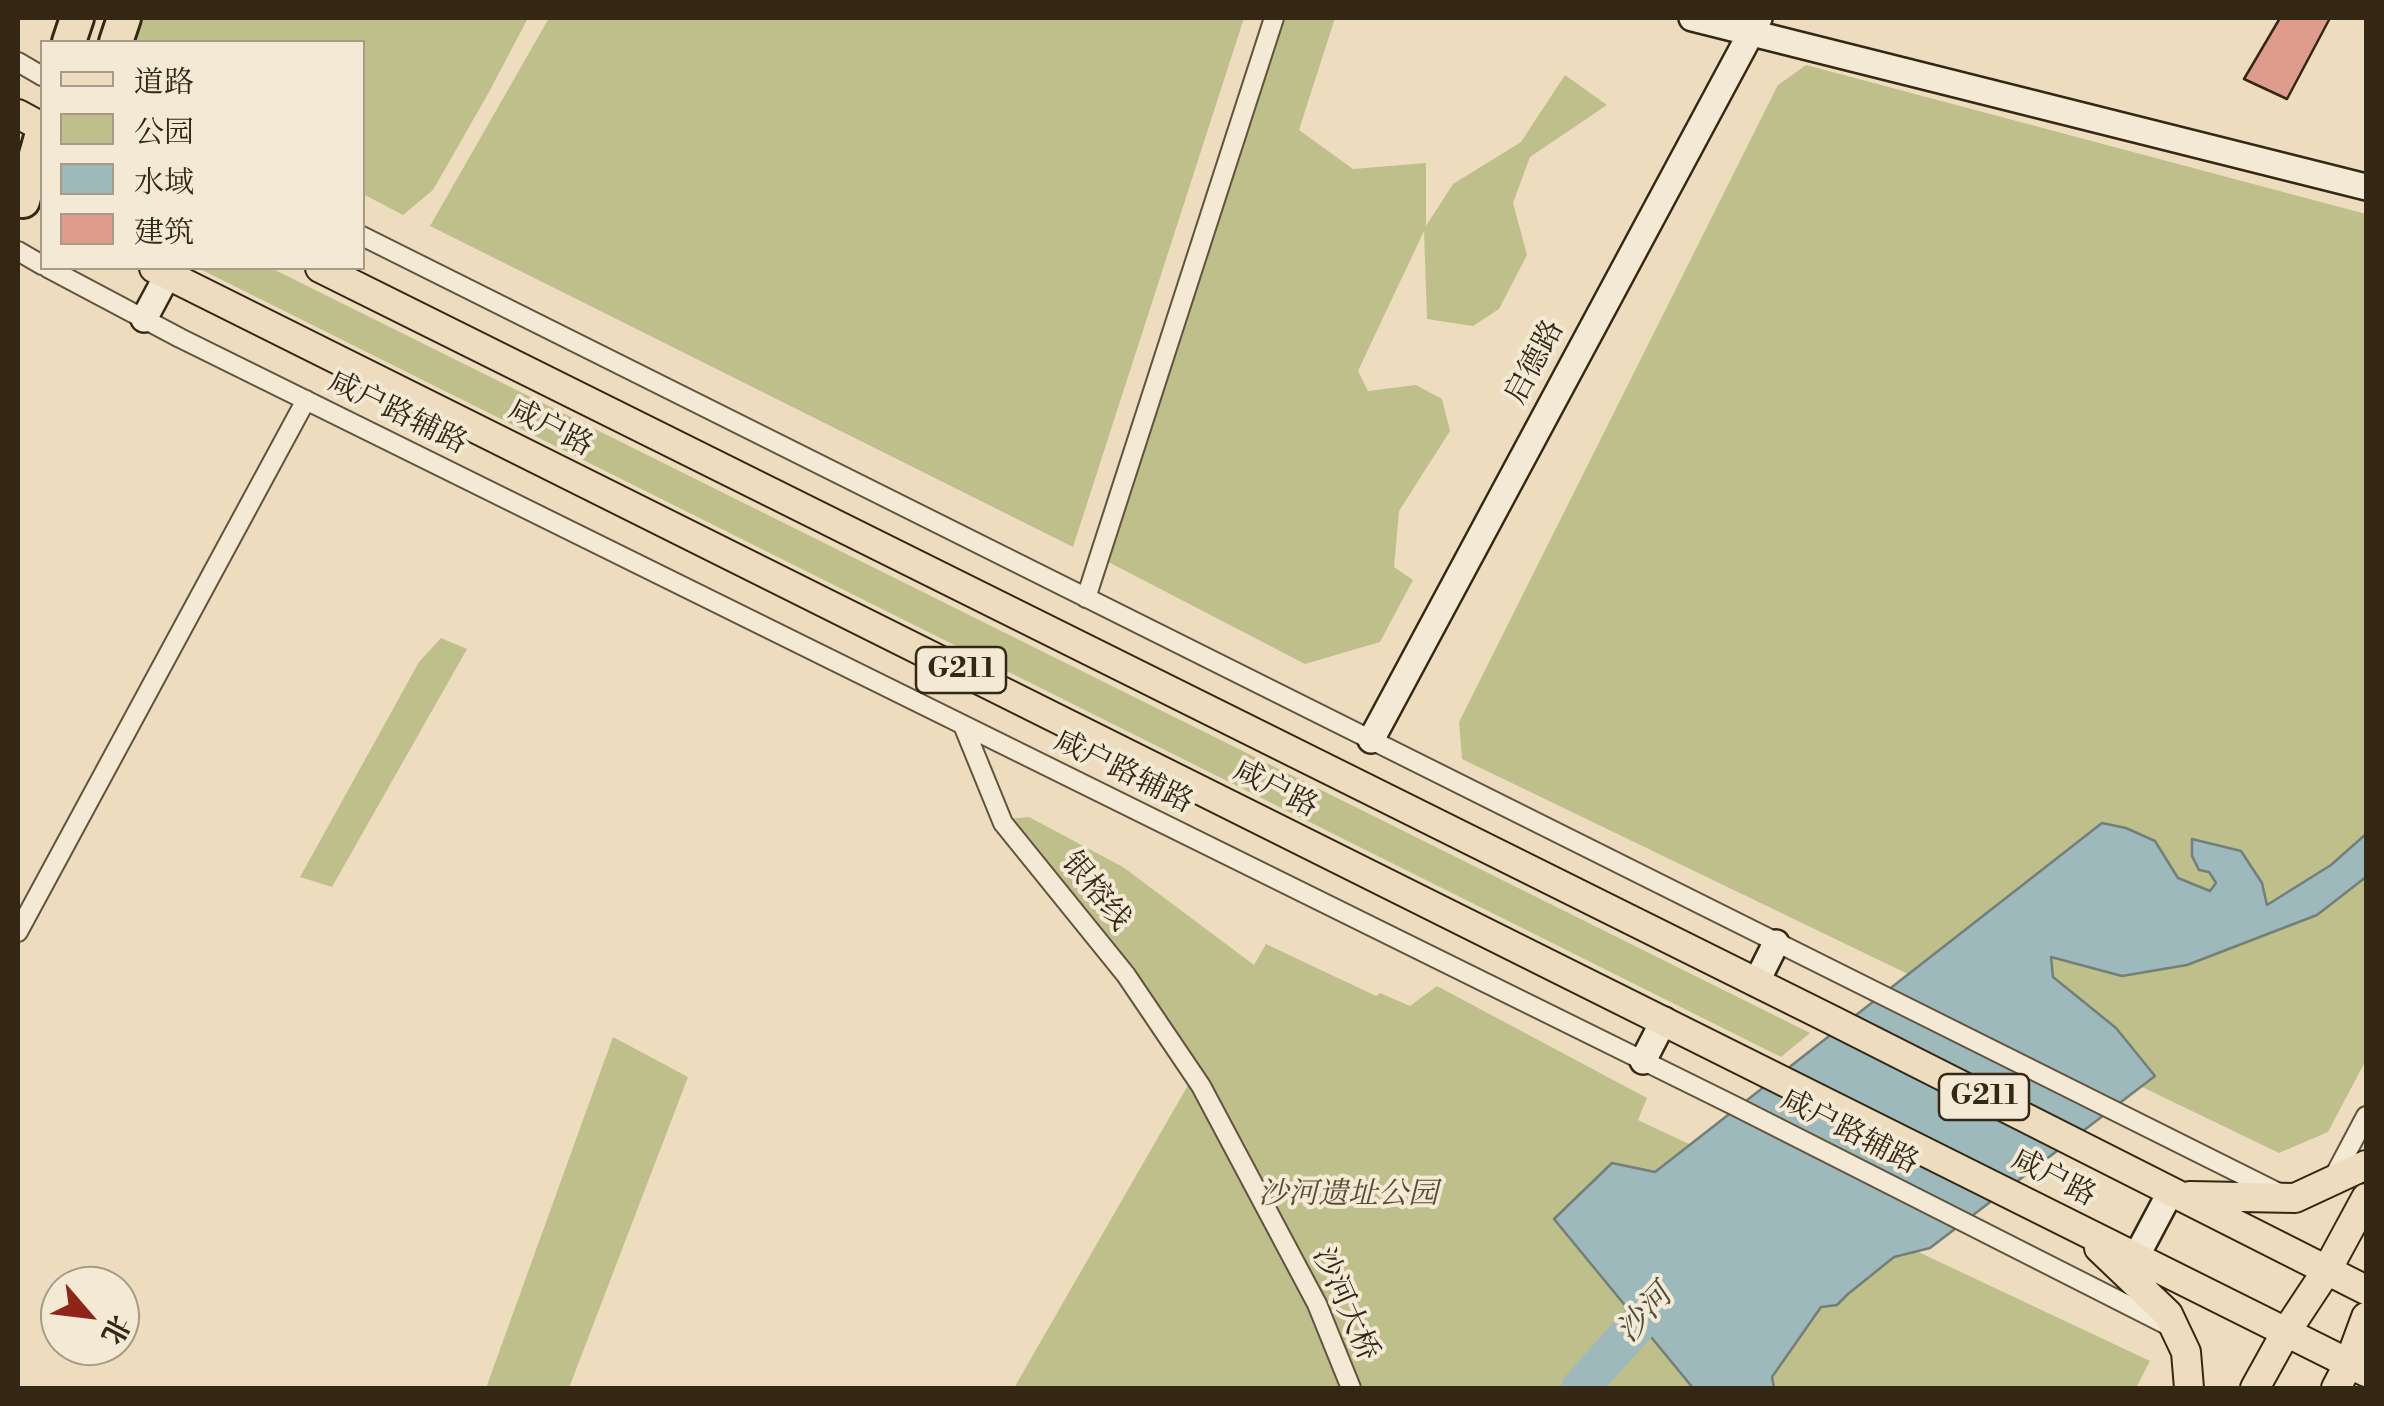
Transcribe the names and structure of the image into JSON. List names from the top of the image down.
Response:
{
  "streets": {
    "main road": ["咸户路", "G211"],
    "street": [
      "启德路",
      "咸户路辅路",
      "银榕线",
      "沙河大桥"
    ]
  },
  "crossings": [
    ["咸户路辅路", "银榕线"],
    ["银榕线", "沙河大桥"]
  ],
  "water": ["沙河"],
  "parks": ["沙河遗址公园"],
  "legend": [
    "道路",
    "公园",
    "水域",
    "建筑"
  ],
  "north": "bottom right"
}
